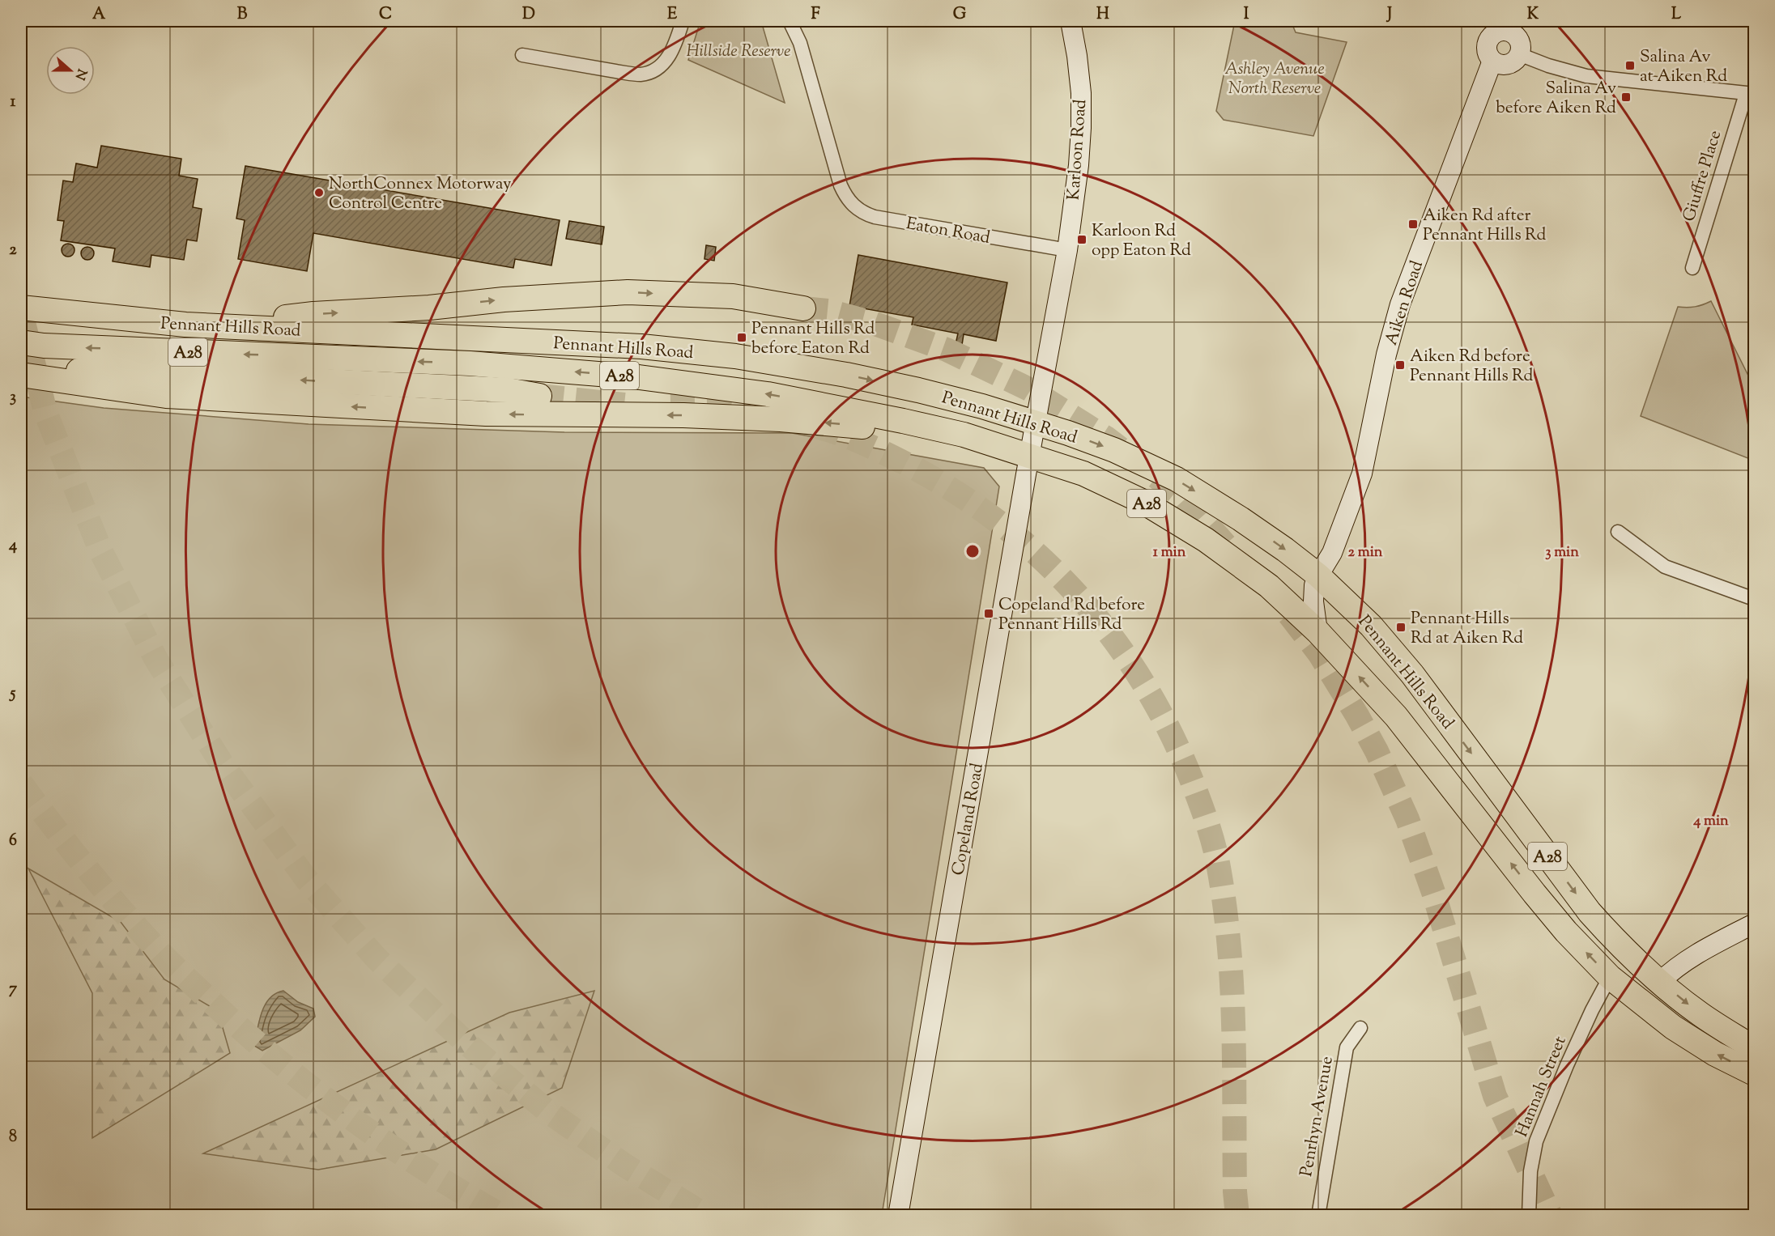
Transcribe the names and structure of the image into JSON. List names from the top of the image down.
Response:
{
  "streets": {
    "highway": ["Pennant Hills Road", "A28"],
    "main road": ["Karloon Road", "Aiken Road", "Copeland Road"],
    "street": [
      "Giuffre Place",
      "Eaton Road",
      "Hannah Street",
      "Penrhyn Avenue"
    ]
  },
  "crossings": [
    ["Karloon Road", "Eaton Road"],
    ["Aiken Road", "Pennant Hills Road"],
    ["Pennant Hills Road", "Copeland Road"],
    ["Pennant Hills Road", "Hannah Street"]
  ],
  "parks": ["Hillside Reserve", "Ashley Avenue North Reserve"],
  "places": {
    "transit": [
      "Salina Av at Aiken Rd",
      "Salina Av before Aiken Rd",
      "Aiken Rd after Pennant Hills Rd",
      "Karloon Rd opp Eaton Rd",
      "Pennant Hills Rd before Eaton Rd",
      "Aiken Rd before Pennant Hills Rd",
      "Copeland Rd before Pennant Hills Rd",
      "Pennant Hills Rd at Aiken Rd"
    ],
    "other": ["NorthConnex Motorway Control Centre"]
  },
  "north": "right",
  "grid": {
    "columns": [
      "A",
      "B",
      "C",
      "D",
      "E",
      "F",
      "G",
      "H",
      "I",
      "J",
      "K",
      "L"
    ],
    "rows": [
      "1",
      "2",
      "3",
      "4",
      "5",
      "6",
      "7",
      "8"
    ]
  },
  "rings": [
    "1 min",
    "2 min",
    "3 min",
    "4 min"
  ]
}
